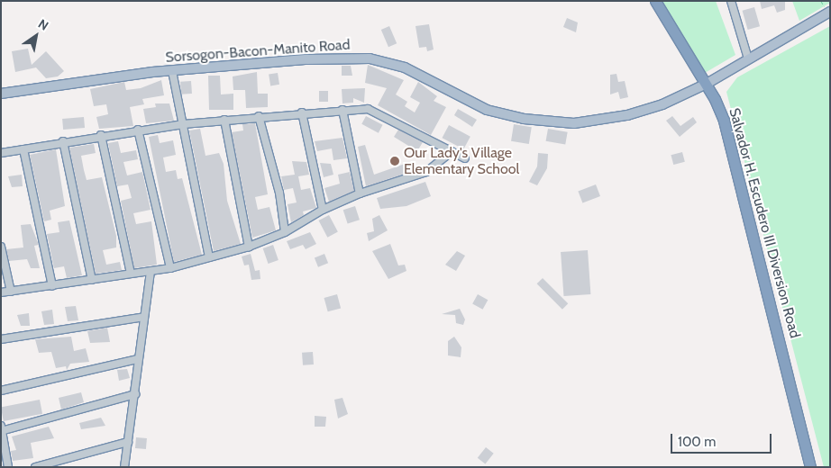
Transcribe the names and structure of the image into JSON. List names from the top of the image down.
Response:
{
  "streets": {
    "highway": ["Salvador H. Escudero III Diversion Road"],
    "main road": ["Sorsogon-Bacon-Manito Road"]
  },
  "crossings": [
    ["Sorsogon-Bacon-Manito Road", "Salvador H. Escudero III Diversion Road"]
  ],
  "places": ["Our Lady's Village Elementary School"],
  "scale_bar": "100 m",
  "north": "top right"
}
